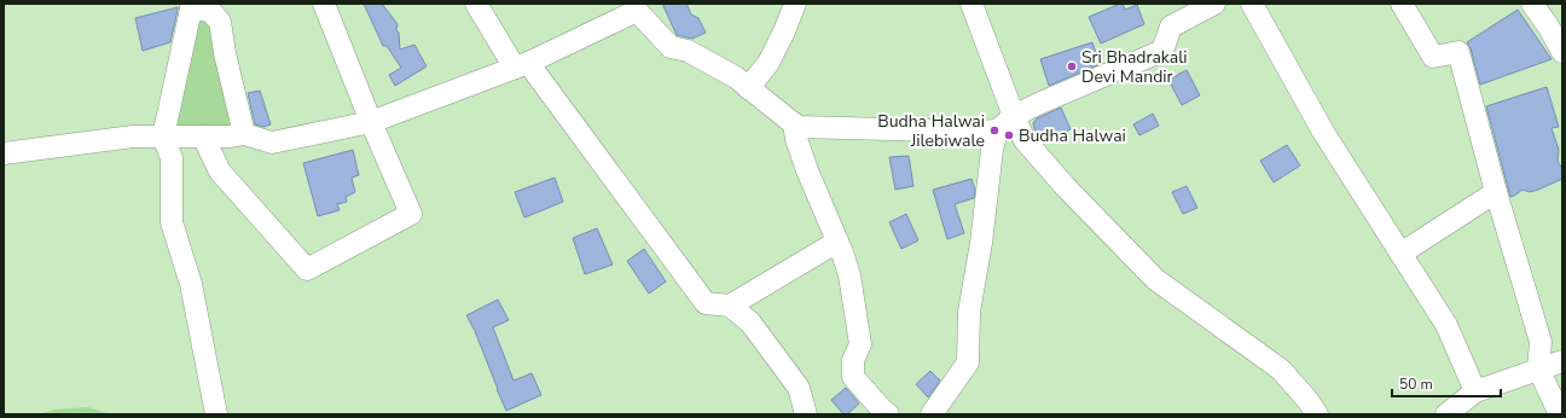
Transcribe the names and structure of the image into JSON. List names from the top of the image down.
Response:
{
  "places": ["Sri Bhadrakali Devi Mandir", "Budha Halwai Jilebiwale", "Budha Halwai"],
  "scale_bar": "50 m"
}
